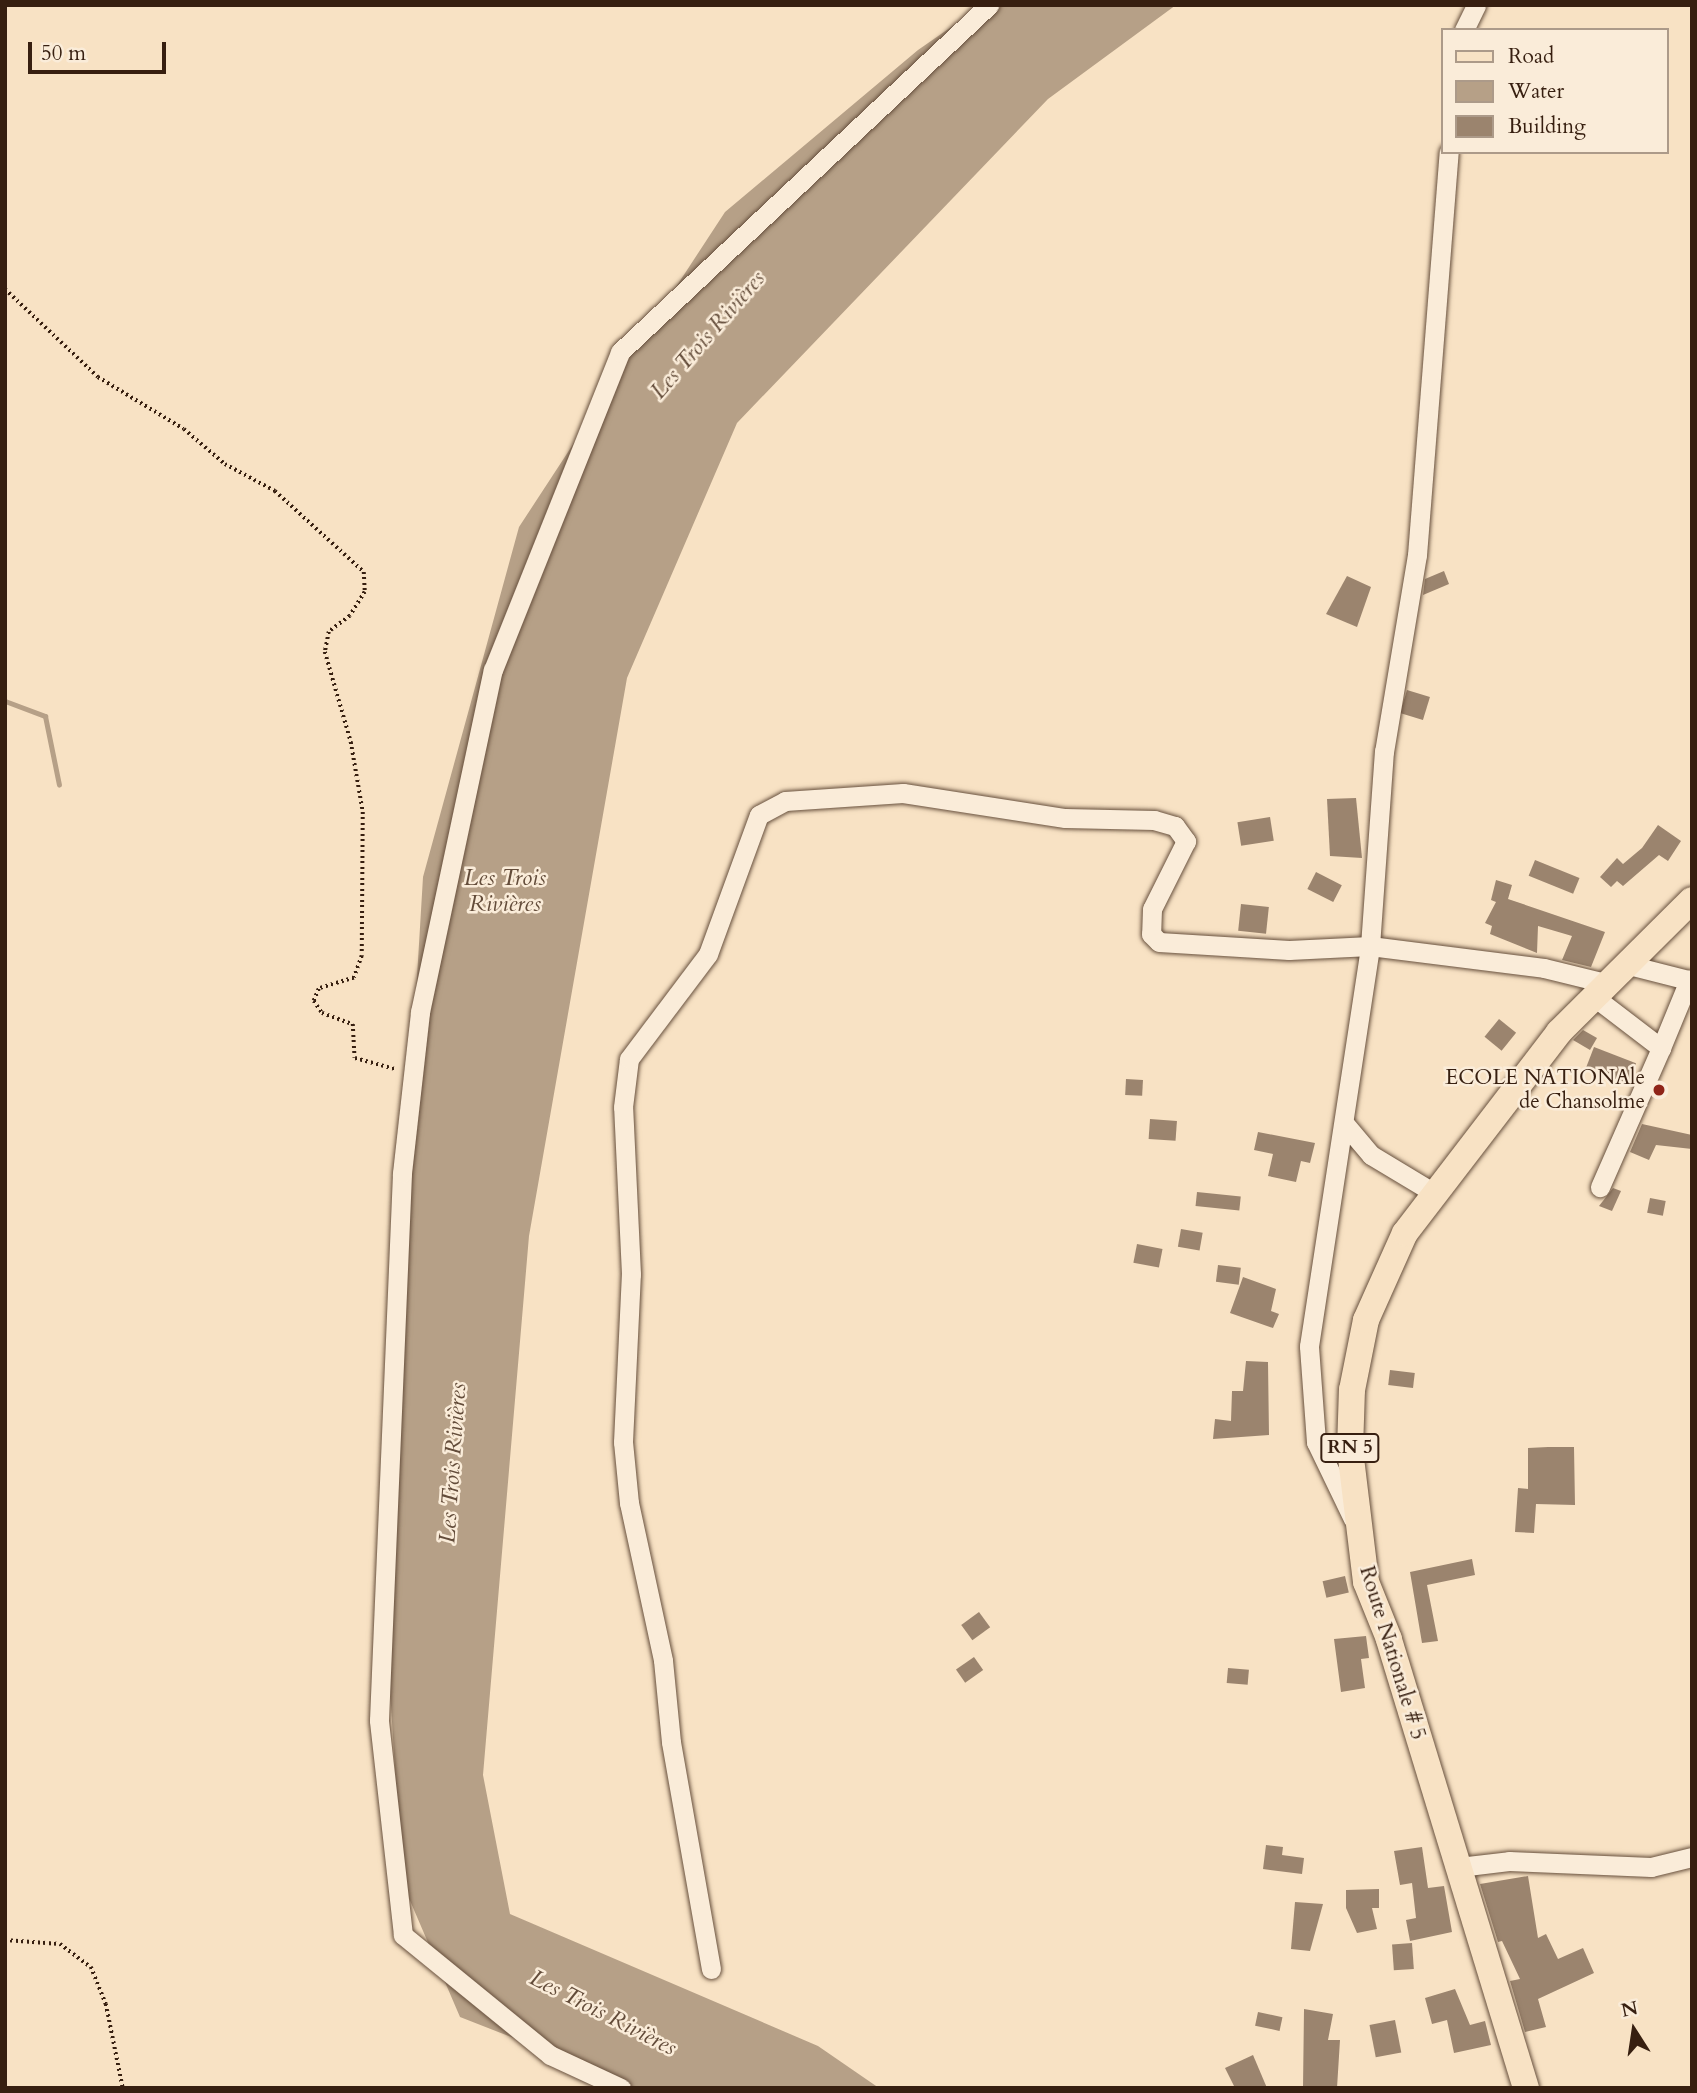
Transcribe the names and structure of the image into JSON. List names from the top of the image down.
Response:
{
  "streets": {
    "main road": ["RN 5", "Route Nationale # 5"]
  },
  "water": ["Les Trois Rivières"],
  "places": ["ECOLE NATIONAle de Chansolme"],
  "legend": ["Road", "Water", "Building"],
  "scale_bar": "50 m",
  "north": "top"
}
